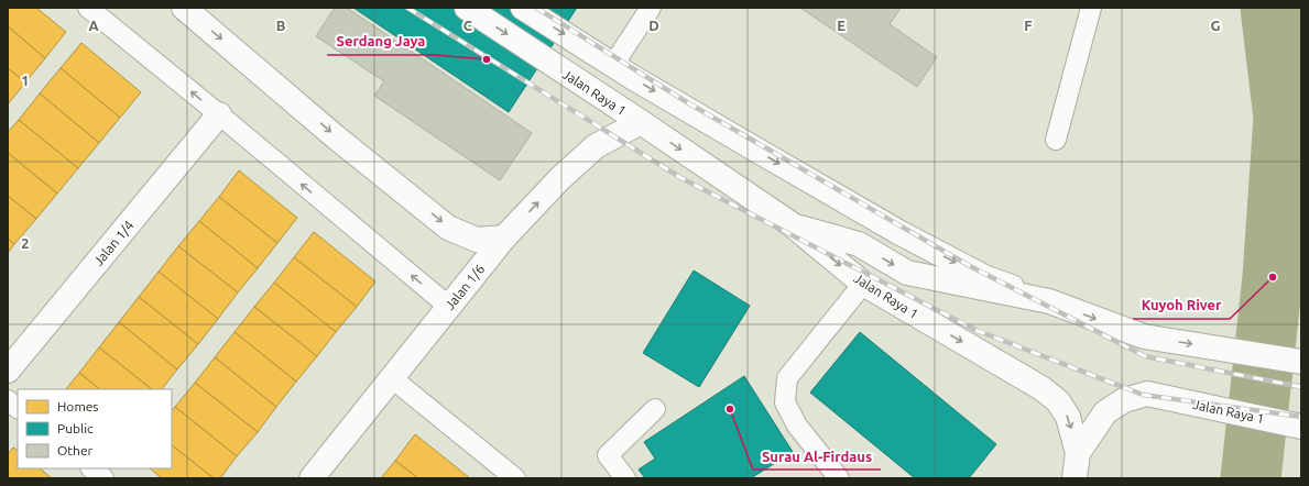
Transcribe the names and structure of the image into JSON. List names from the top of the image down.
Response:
{
  "streets": {
    "street": ["Jalan Raya 1", "Jalan 1/4", "Jalan 1/6"]
  },
  "crossings": [
    ["Jalan Raya 1", "Jalan 1/6"]
  ],
  "one_way": ["Jalan 1/6"],
  "places": ["Serdang Jaya", "Kuyoh River", "Surau Al-Firdaus"],
  "legend": ["Homes", "Public", "Other"],
  "grid": {
    "columns": [
      "A",
      "B",
      "C",
      "D",
      "E",
      "F",
      "G"
    ],
    "rows": ["1", "2"]
  }
}
